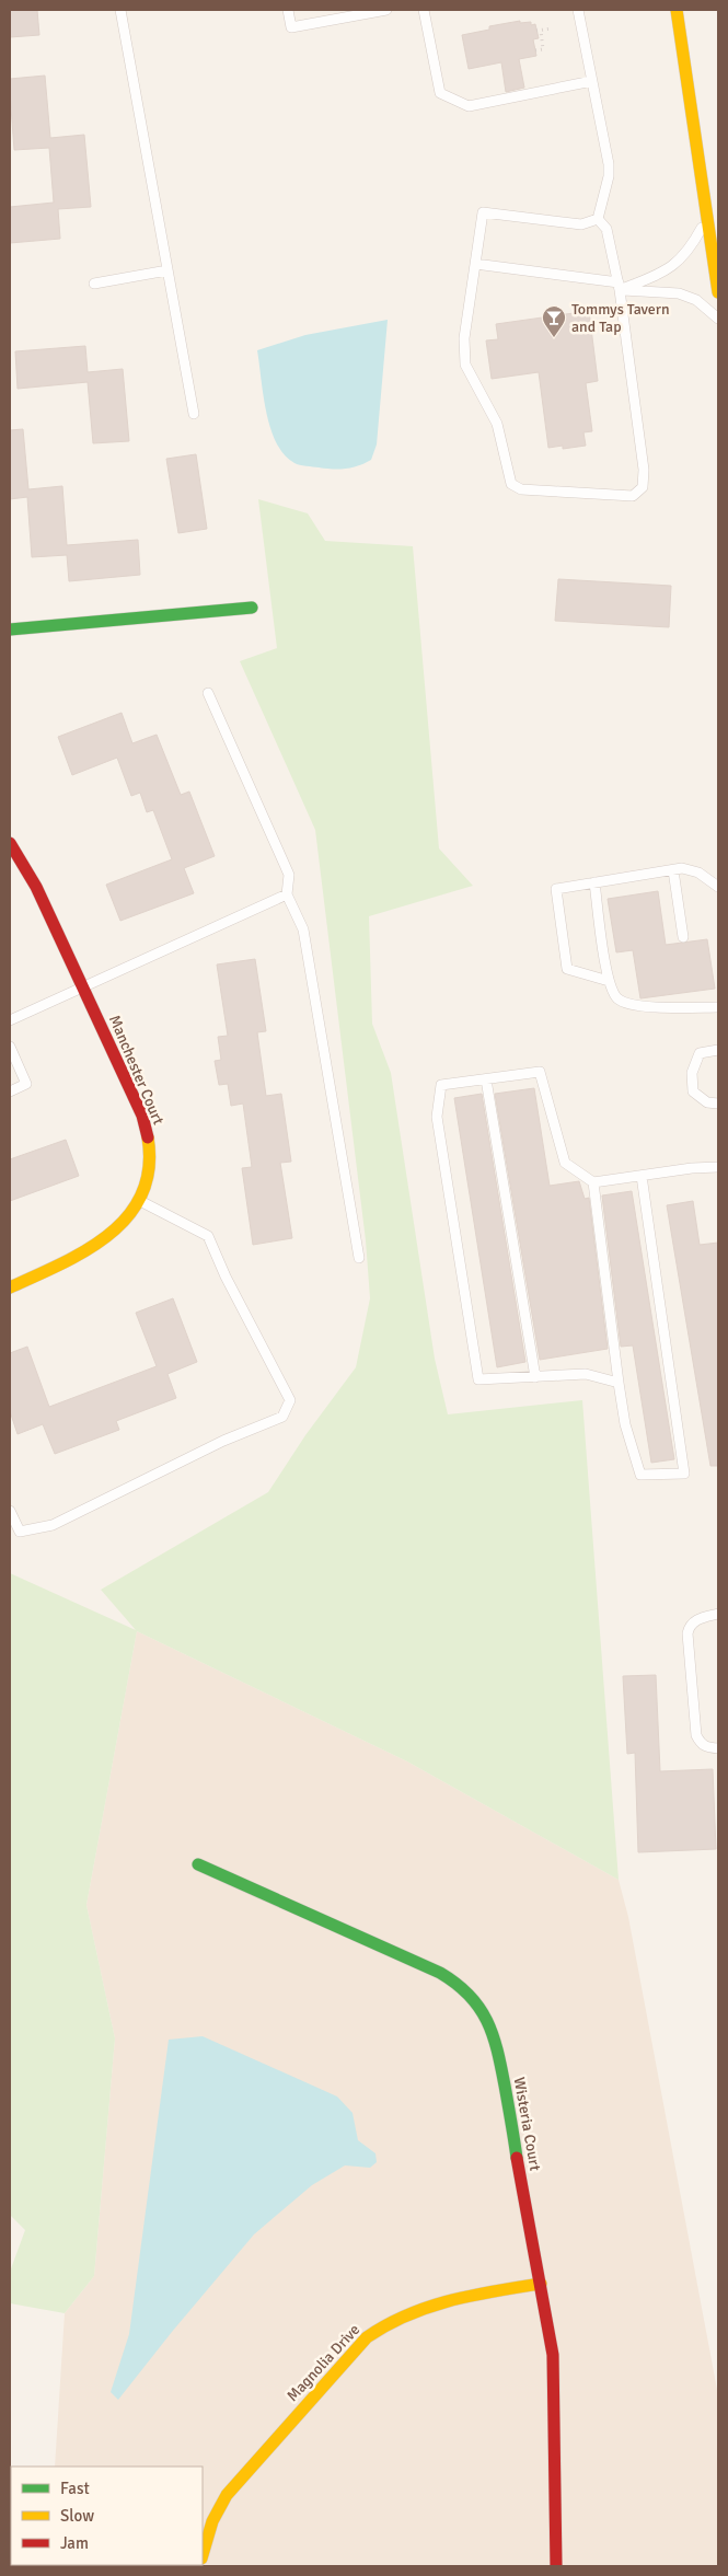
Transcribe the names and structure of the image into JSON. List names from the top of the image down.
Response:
{
  "streets": {
    "main road": ["Manchester Court", "Wisteria Court", "Magnolia Drive"]
  },
  "crossings": [
    ["Wisteria Court", "Magnolia Drive"]
  ],
  "places": {
    "bar": ["Tommys Tavern and Tap"]
  },
  "legend": ["Fast", "Slow", "Jam"]
}
